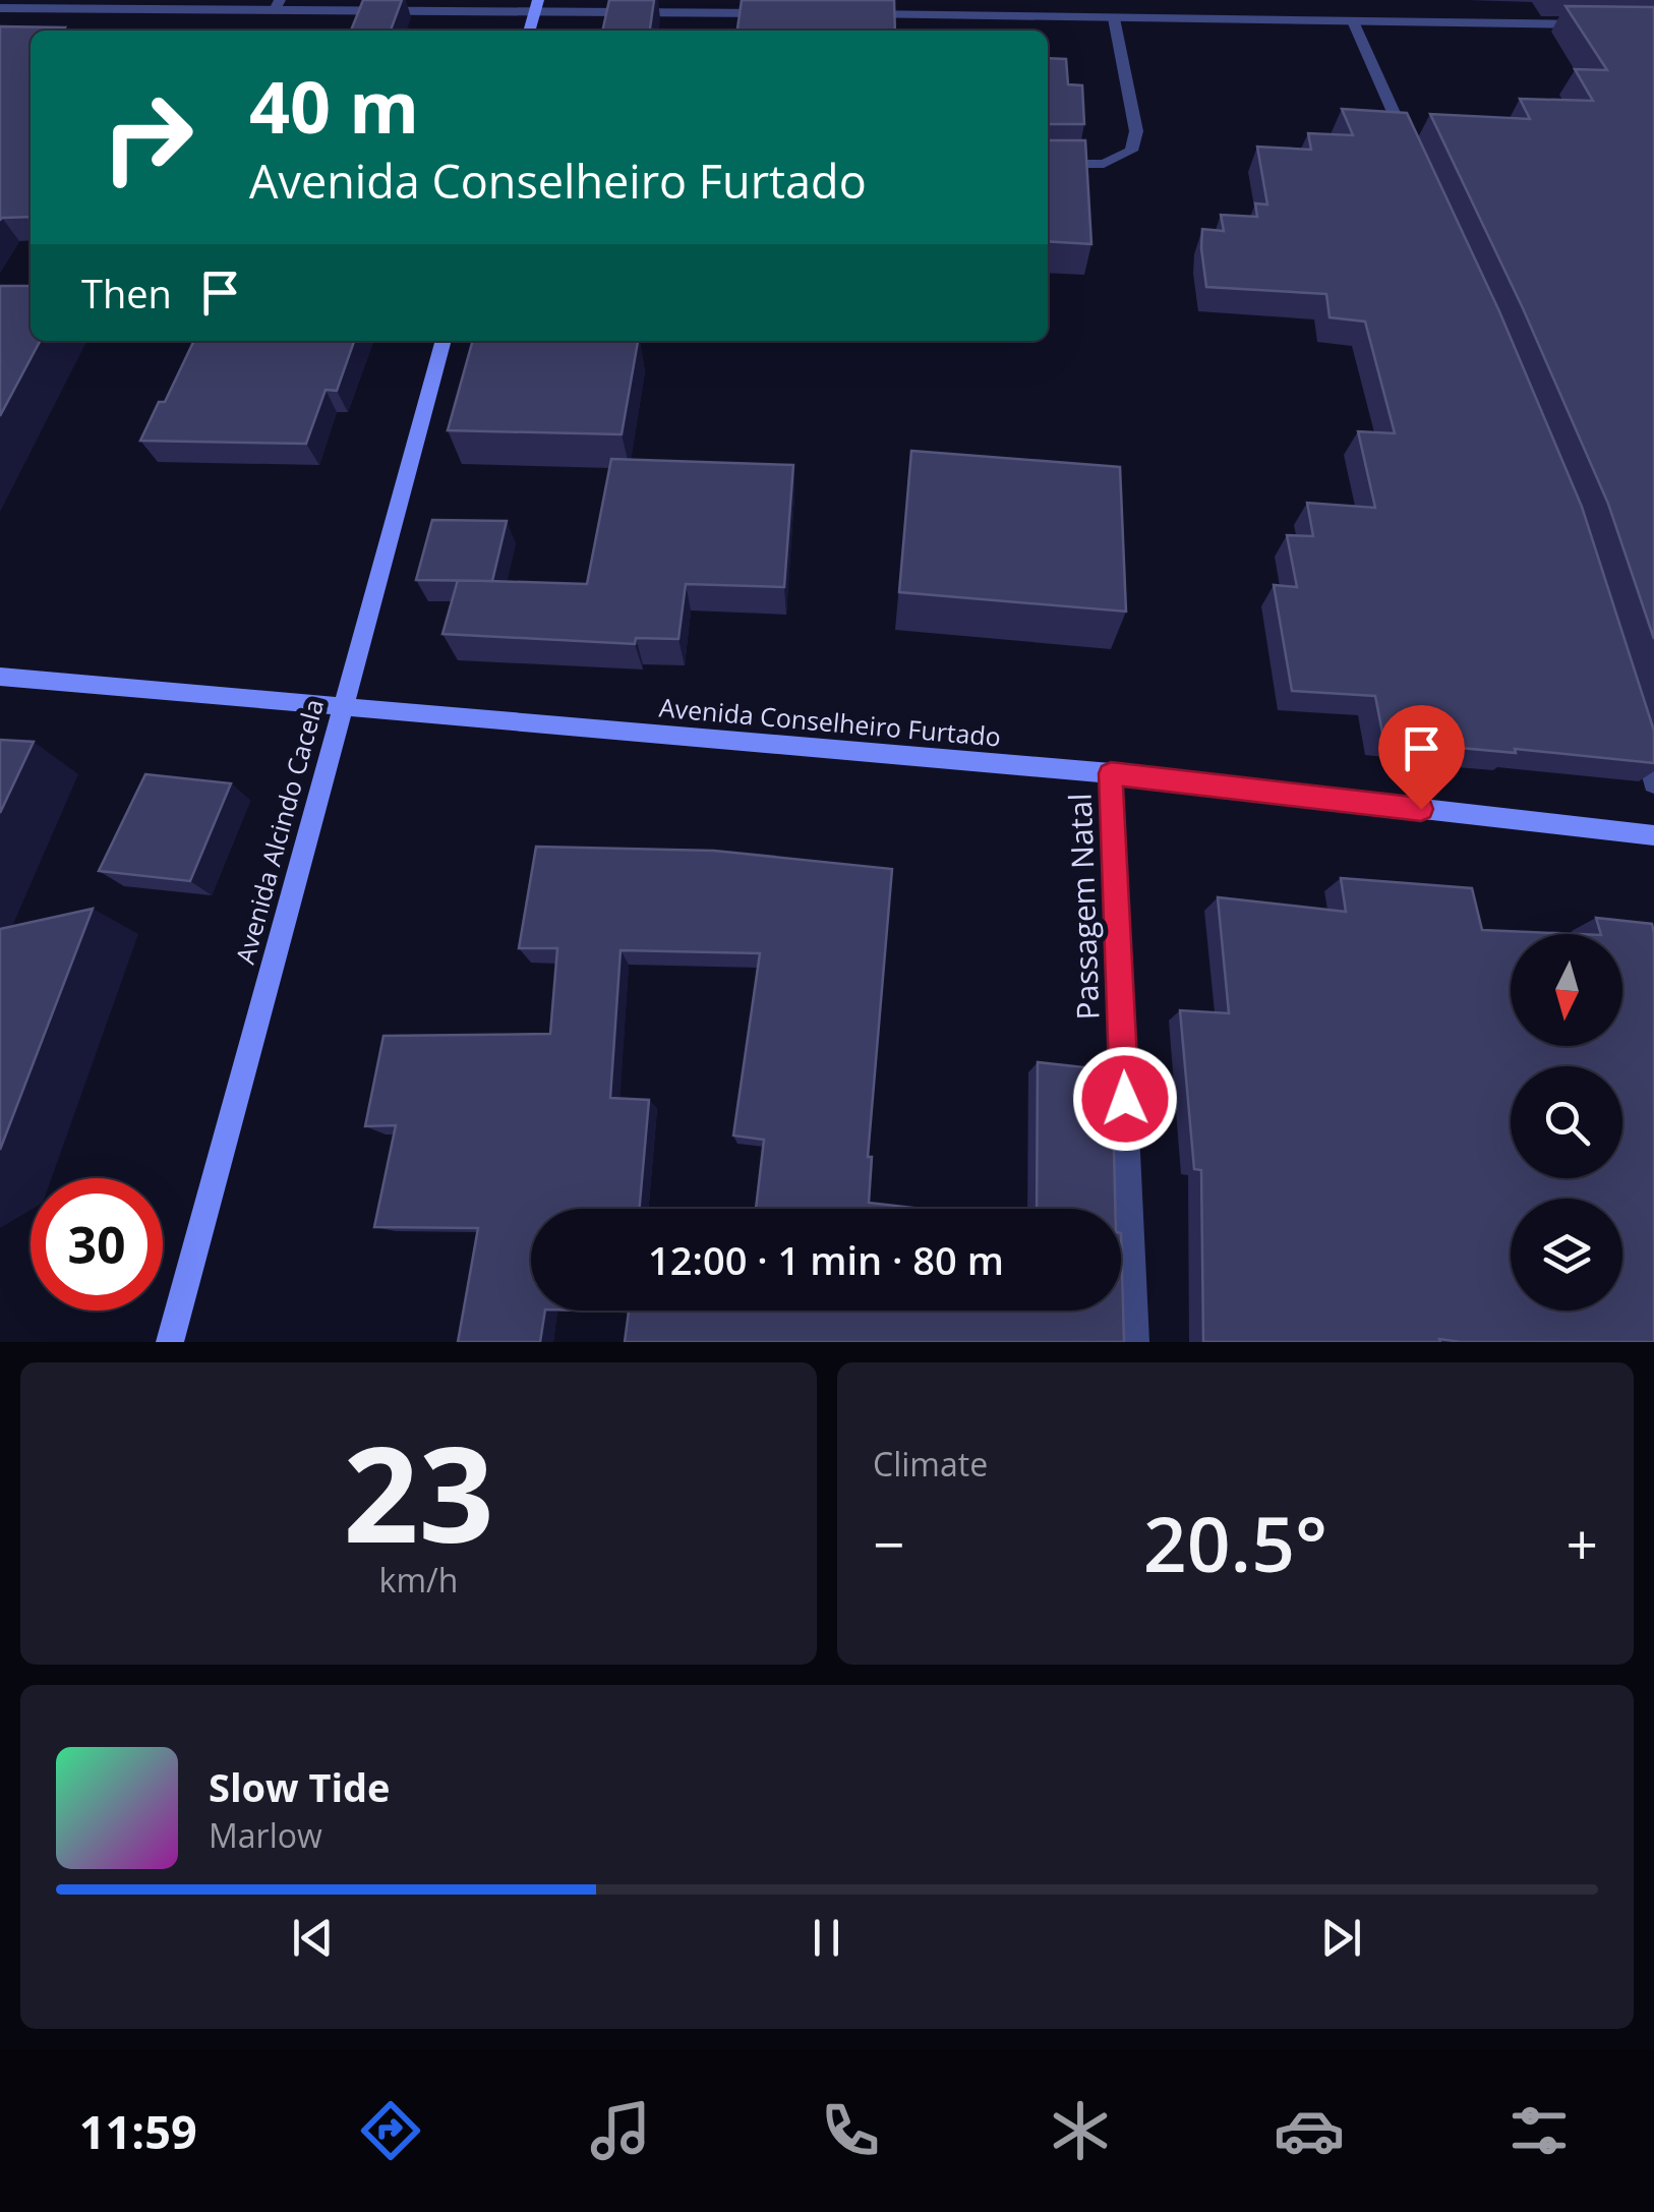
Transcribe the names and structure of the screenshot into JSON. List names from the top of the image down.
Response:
{
  "streets": {
    "main road": ["Avenida Conselheiro Furtado", "Avenida Alcindo Cacela"],
    "street": ["Passagem Natal"]
  },
  "crossings": [
    ["Avenida Conselheiro Furtado", "Avenida Alcindo Cacela"],
    ["Avenida Conselheiro Furtado", "Passagem Natal"]
  ],
  "north": "bottom",
  "page": {
    "turn": ["40 m", "Avenida Conselheiro Furtado"],
    "then": "Then",
    "limit": "30",
    "trip": "12:00 · 1 min · 80 m",
    "tile": [
      ["23", "km/h"],
      "Climate"
    ],
    "heat": ["−", "20.5°", "+"],
    "song": ["Slow Tide", "Marlow"],
    "tabs": "11:59"
  }
}
